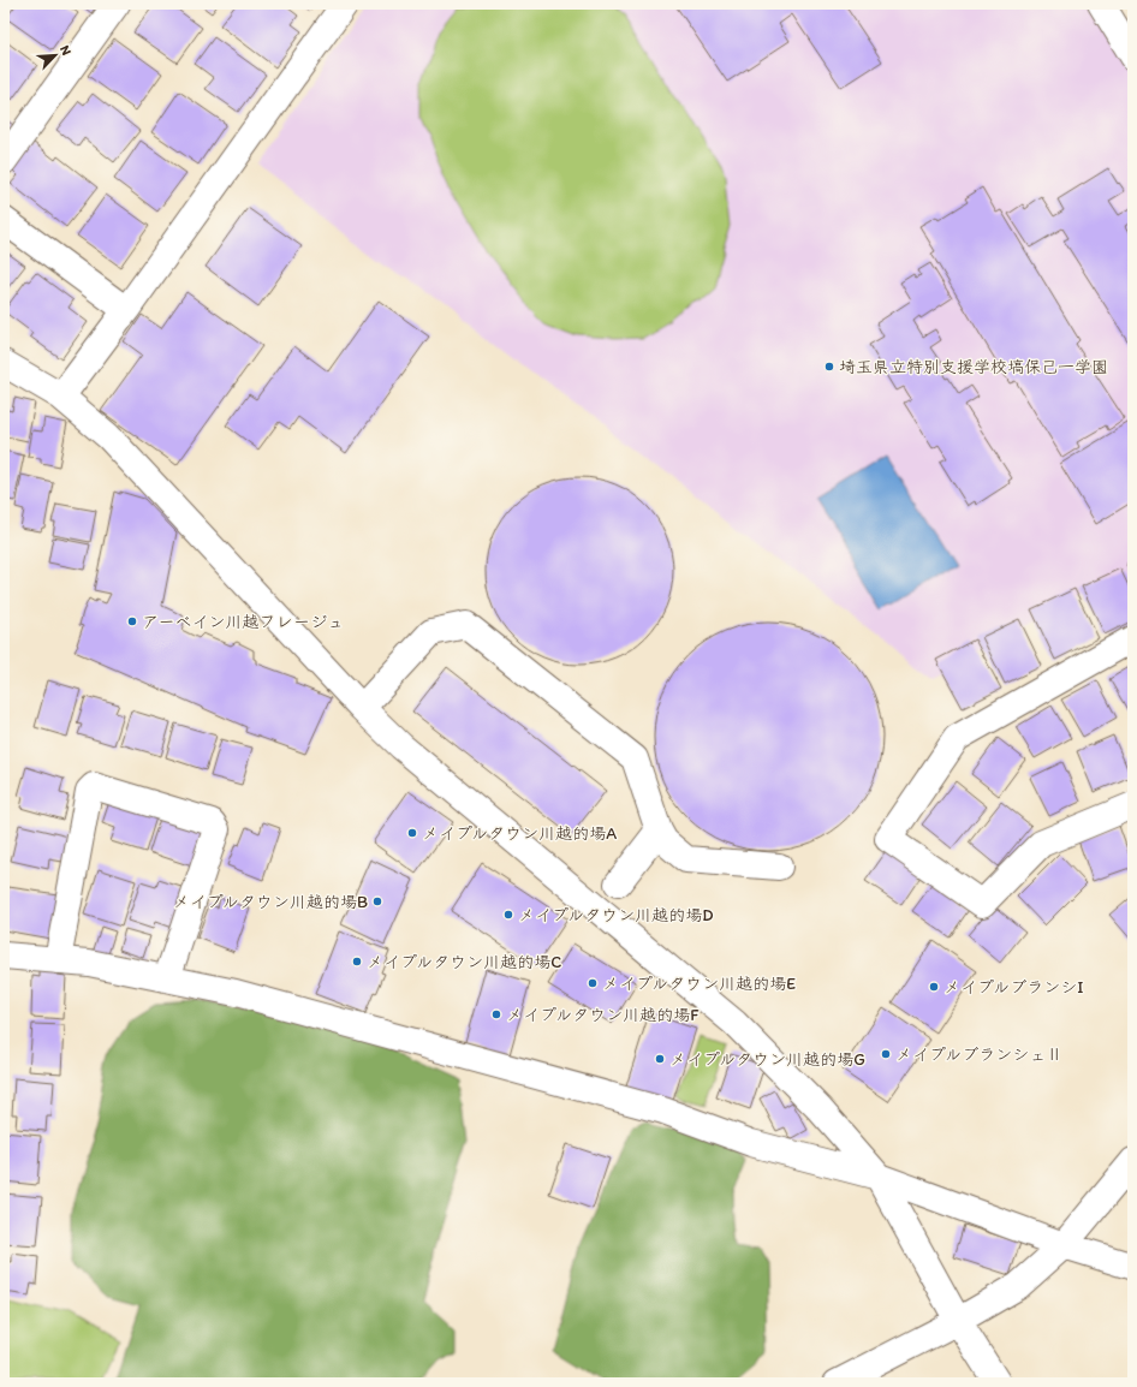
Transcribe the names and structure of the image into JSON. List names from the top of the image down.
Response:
{
  "places": [
    "埼玉県立特別支援学校塙保己一学園",
    "アーベイン川越フレージュ",
    "メイプルタウン川越的場A",
    "メイプルタウン川越的場B",
    "メイプルタウン川越的場D",
    "メイプルタウン川越的場C",
    "メイプルタウン川越的場E",
    "メイプルブランシI",
    "メイプルタウン川越的場F",
    "メイプルブランシェⅡ",
    "メイプルタウン川越的場G"
  ],
  "north": "top right"
}
